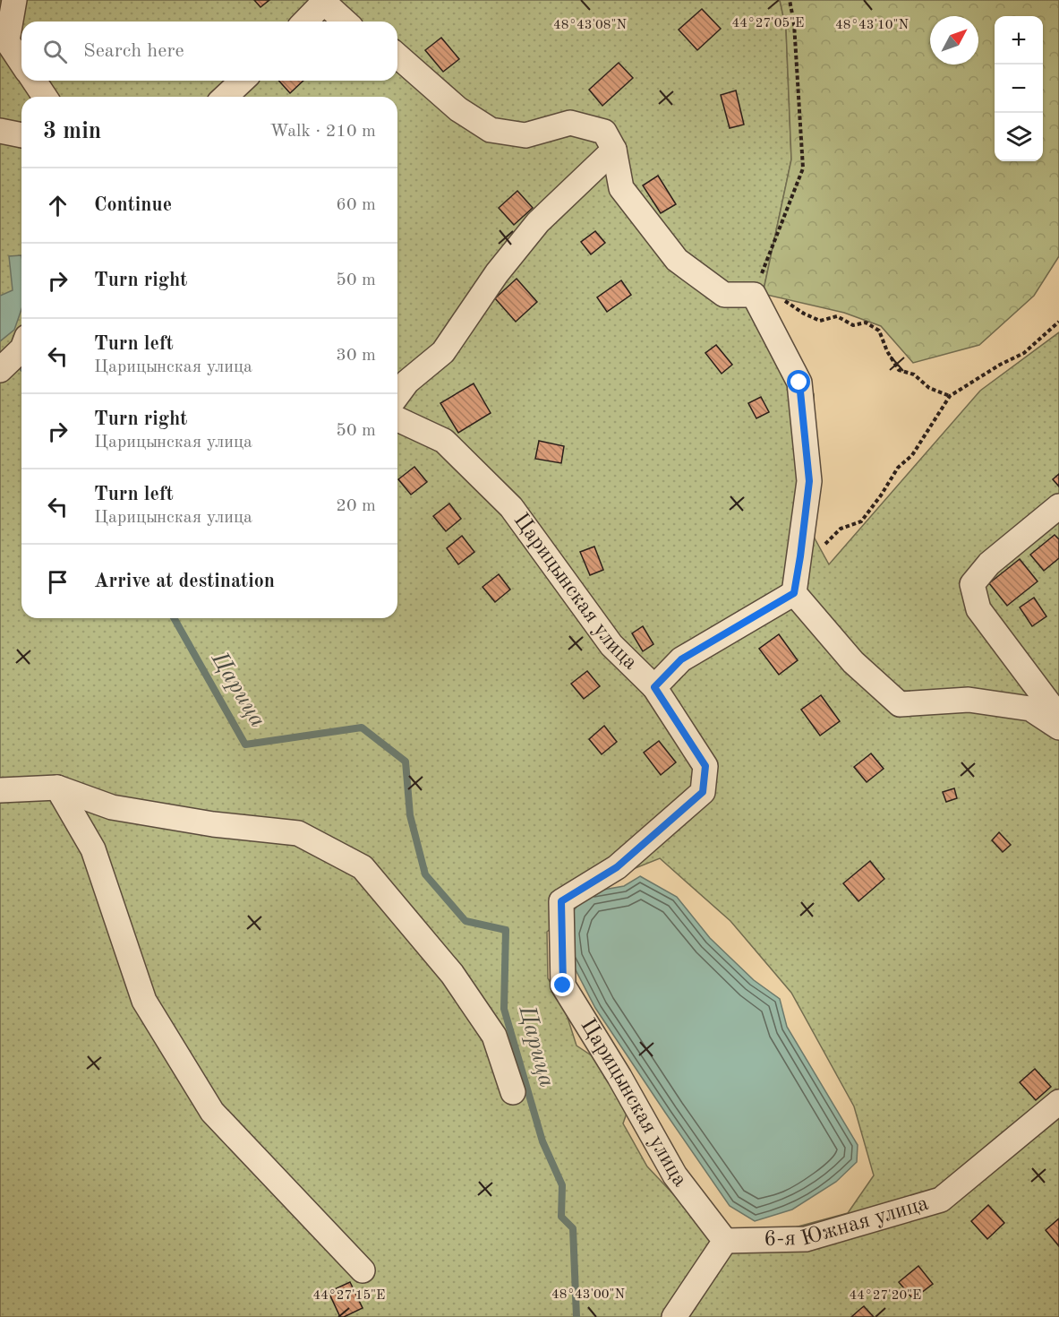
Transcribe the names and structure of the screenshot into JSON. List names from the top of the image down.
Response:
{
  "streets": {
    "street": ["Царицынская улица", "6-я Южная улица"]
  },
  "crossings": [
    ["Царицынская улица", "6-я Южная улица"]
  ],
  "water": ["Царица"],
  "north": "top right",
  "page": {
    "map_buttons": ["+", "−"],
    "search": "Search here",
    "heading": ["3 min", "Walk · 210 m"],
    "list": [
      ["Continue", "60 m"],
      ["Turn right", "50 m"],
      ["Turn left", "Царицынская улица", "30 m"],
      ["Turn right", "Царицынская улица", "50 m"],
      ["Turn left", "Царицынская улица", "20 m"],
      "Arrive at destination"
    ]
  },
  "coordinates": [
    "44°27'05\"E",
    "48°43'10\"N",
    "48°43'08\"N",
    "48°43'00\"N",
    "44°27'15\"E",
    "44°27'20\"E"
  ]
}
